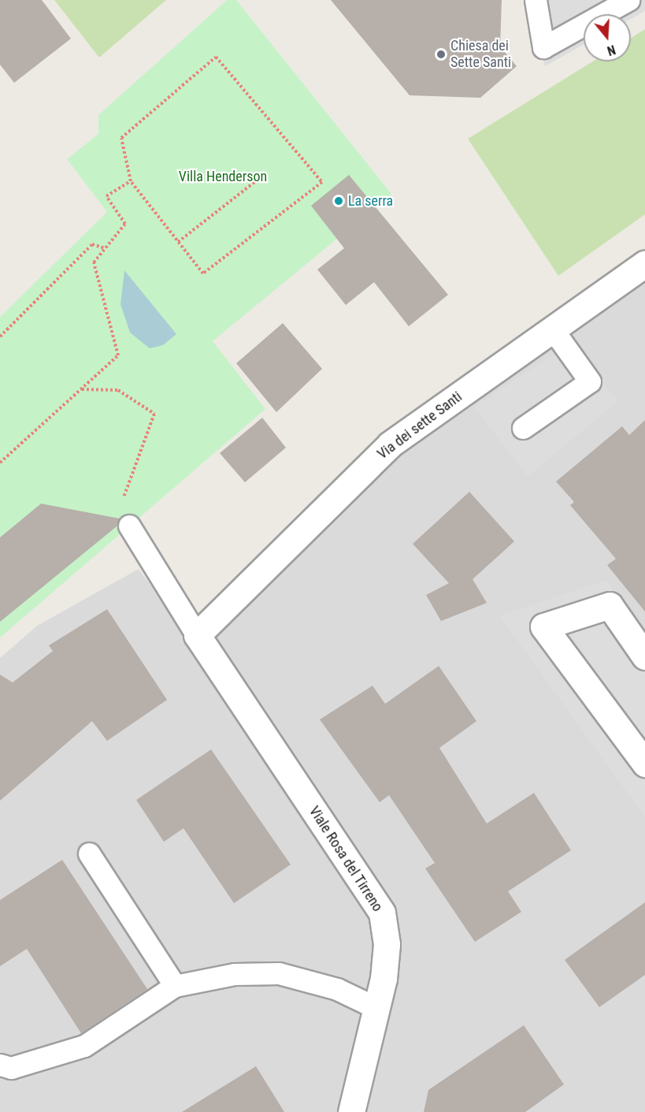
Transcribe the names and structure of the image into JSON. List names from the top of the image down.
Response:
{
  "streets": {
    "street": ["Via dei sette Santi", "Viale Rosa del Tirreno"]
  },
  "crossings": [
    ["Via dei sette Santi", "Viale Rosa del Tirreno"]
  ],
  "parks": ["Villa Henderson"],
  "places": ["Chiesa dei Sette Santi", "La serra"],
  "north": "bottom"
}
